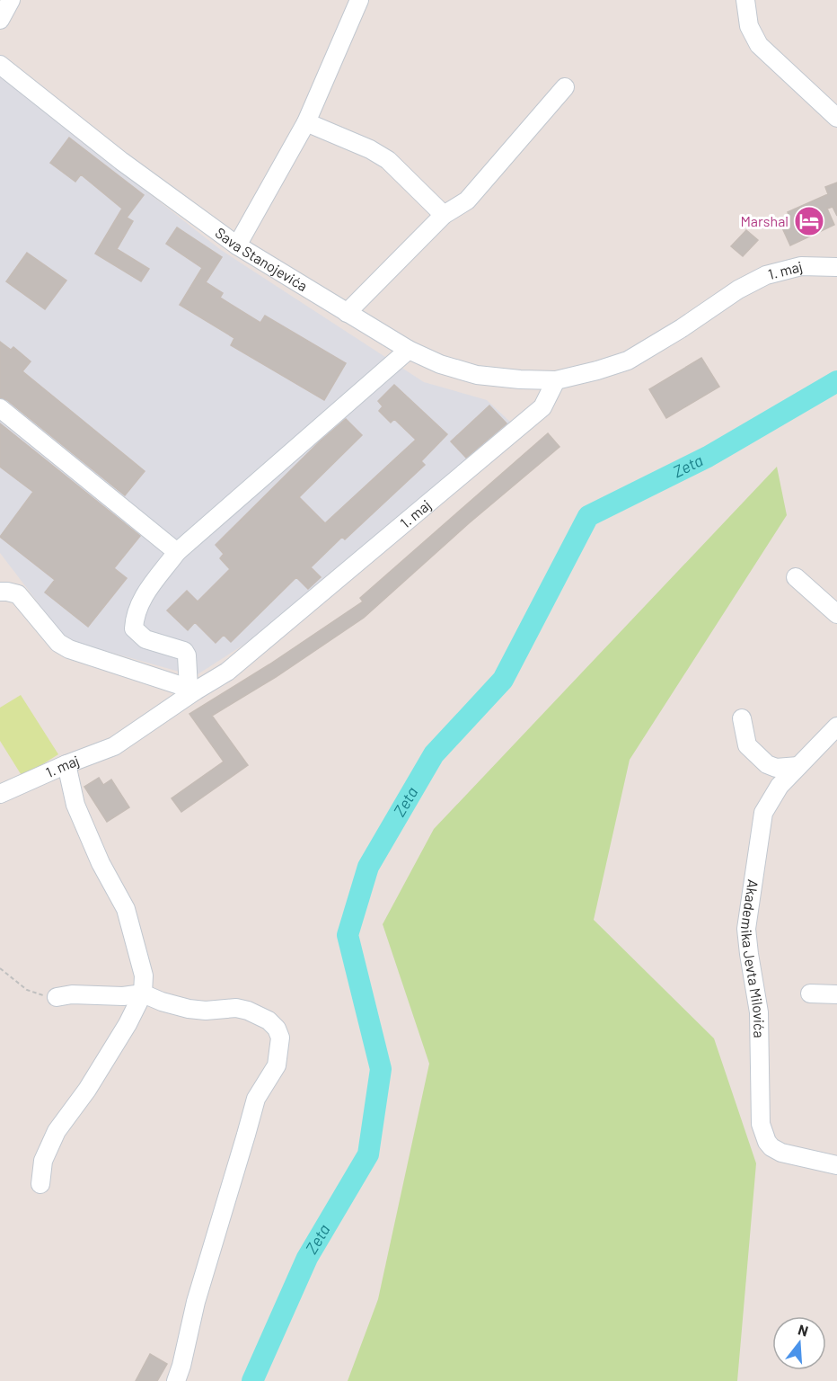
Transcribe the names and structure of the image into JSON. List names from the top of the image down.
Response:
{
  "streets": {
    "street": ["Sava Stanojevića", "1. maj", "Akademika Jevta Milovića"]
  },
  "crossings": [
    ["Sava Stanojevića", "1. maj"]
  ],
  "water": ["Zeta"],
  "places": {
    "hotel": ["Marshal"]
  },
  "north": "top"
}
